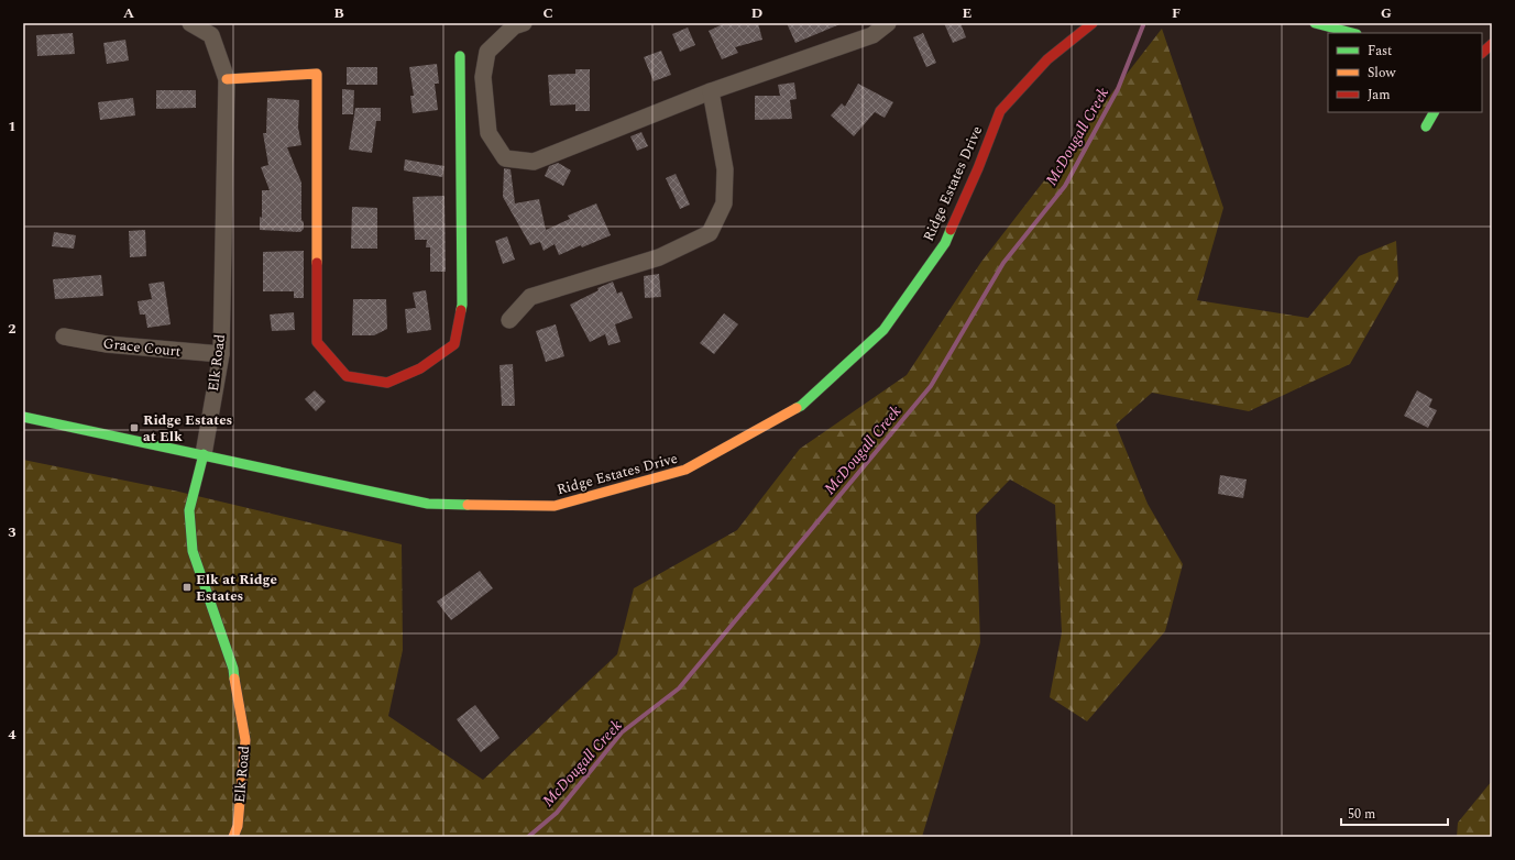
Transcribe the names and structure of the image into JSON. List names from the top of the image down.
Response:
{
  "streets": {
    "street": ["Ridge Estates Drive", "Grace Court", "Elk Road"]
  },
  "crossings": [
    ["Ridge Estates Drive", "Elk Road"],
    ["Grace Court", "Elk Road"]
  ],
  "water": ["McDougall Creek"],
  "places": {
    "transit": ["Ridge Estates at Elk", "Elk at Ridge Estates"]
  },
  "legend": ["Fast", "Slow", "Jam"],
  "scale_bar": "50 m",
  "grid": {
    "columns": [
      "A",
      "B",
      "C",
      "D",
      "E",
      "F",
      "G"
    ],
    "rows": [
      "1",
      "2",
      "3",
      "4"
    ]
  }
}
